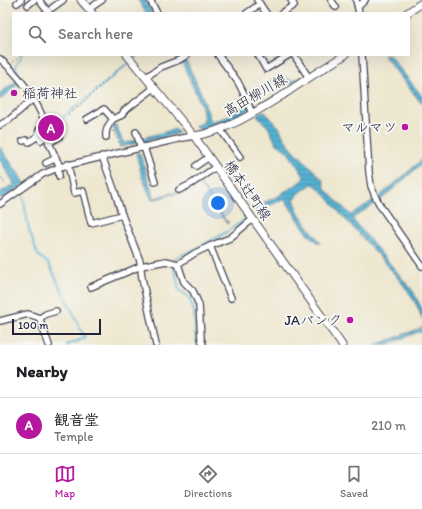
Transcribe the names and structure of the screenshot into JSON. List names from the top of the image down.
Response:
{
  "streets": {
    "main road": ["高田柳川線", "橋本辻町線"]
  },
  "crossings": [
    ["高田柳川線", "橋本辻町線"]
  ],
  "places": ["稲荷神社", "マルマツ", "JAバンク"],
  "scale_bar": "100 m",
  "page": {
    "search": "Search here",
    "pins": "A",
    "scale": "100 m",
    "heading": "Nearby",
    "list": [
      {
        "mark": "A",
        "name": "観音堂",
        "note": "Temple",
        "value": "210 m"
      }
    ],
    "nav": ["Map", "Directions", "Saved"]
  }
}
